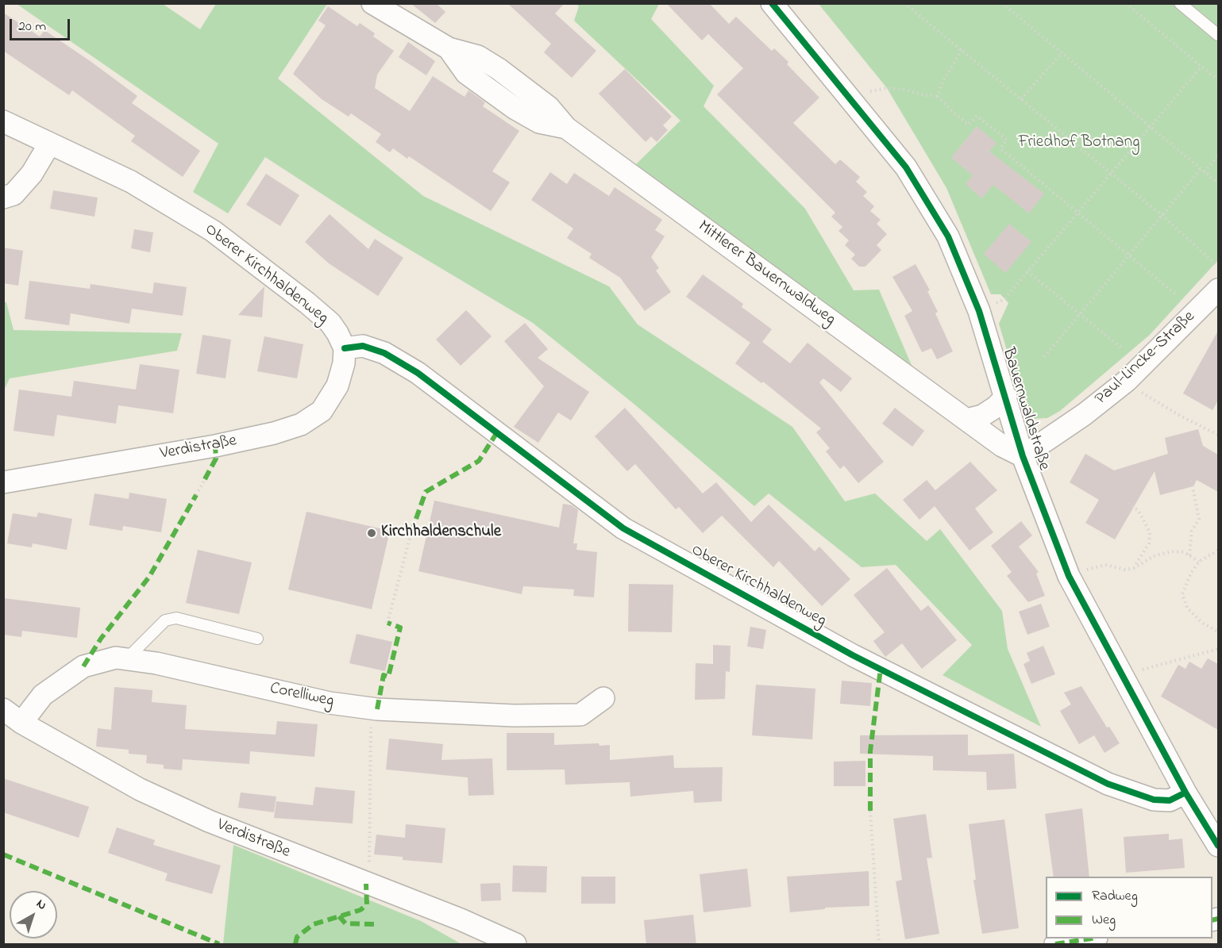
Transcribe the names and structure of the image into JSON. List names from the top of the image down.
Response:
{
  "streets": {
    "street": [
      "Mittlerer Bauernwaldweg",
      "Oberer Kirchhaldenweg",
      "Paul-Lincke-Straße",
      "Bauernwaldstraße",
      "Verdistraße",
      "Corelliweg"
    ]
  },
  "crossings": [
    ["Mittlerer Bauernwaldweg", "Paul-Lincke-Straße"],
    ["Mittlerer Bauernwaldweg", "Bauernwaldstraße"],
    ["Oberer Kirchhaldenweg", "Bauernwaldstraße"],
    ["Oberer Kirchhaldenweg", "Verdistraße"],
    ["Paul-Lincke-Straße", "Bauernwaldstraße"],
    ["Verdistraße", "Corelliweg"]
  ],
  "parks": ["Friedhof Botnang"],
  "places": ["Kirchhaldenschule"],
  "legend": ["Radweg", "Weg"],
  "scale_bar": "20 m",
  "north": "top right"
}
